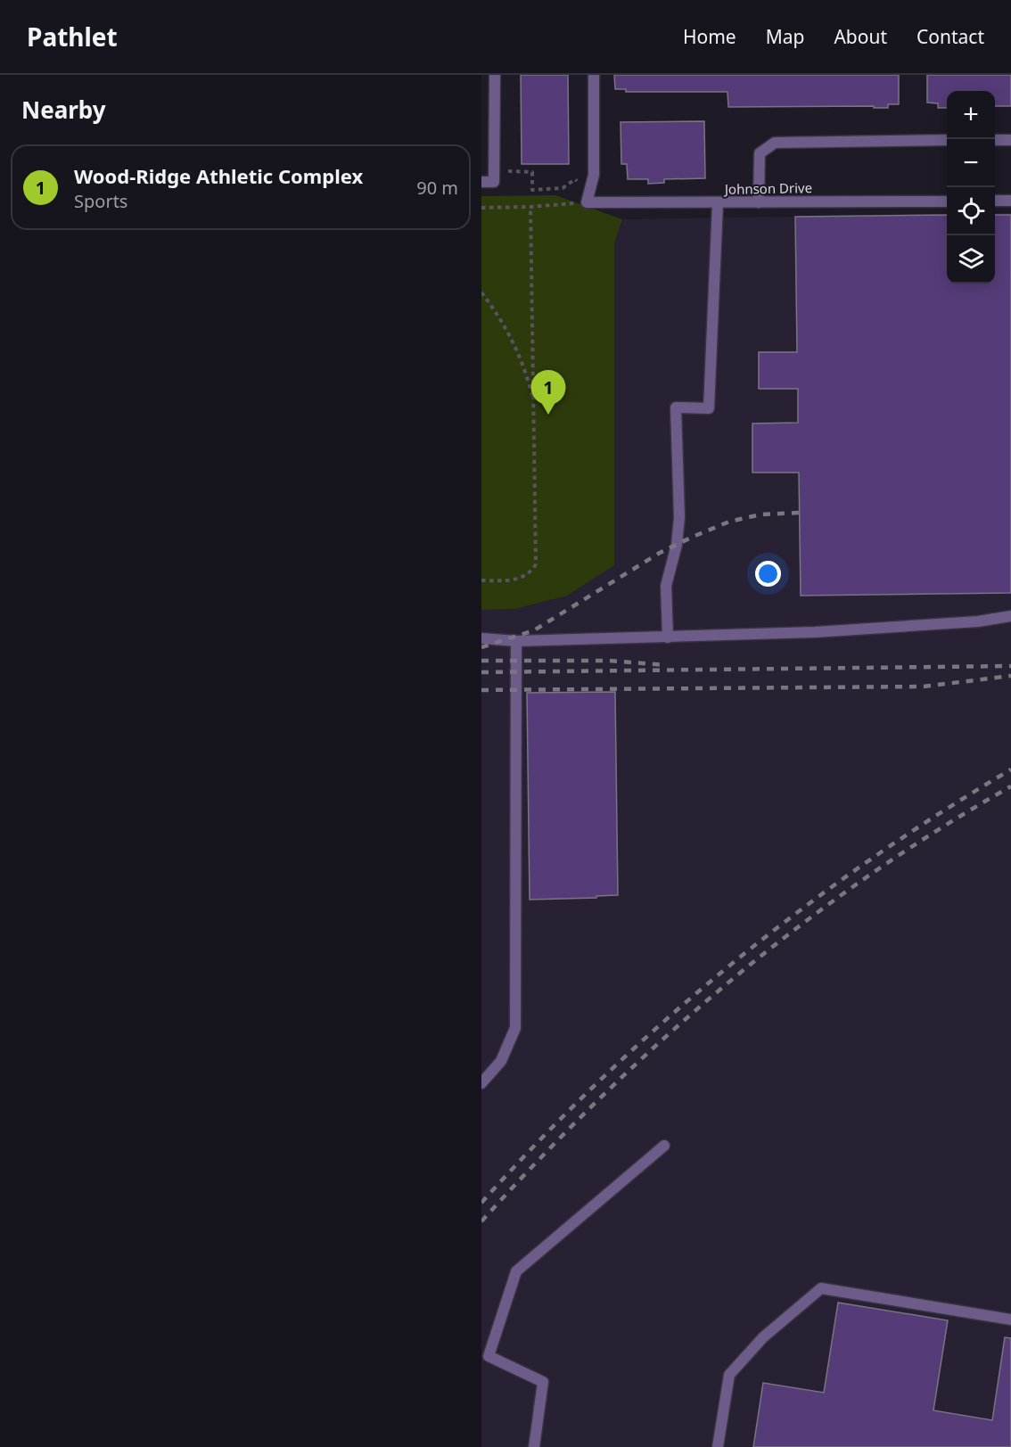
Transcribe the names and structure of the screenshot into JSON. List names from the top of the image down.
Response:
{
  "streets": {
    "street": ["Johnson Drive"]
  },
  "page": {
    "header": "Pathlet",
    "nav": [
      "Home",
      "Map",
      "About",
      "Contact"
    ],
    "heading": "Nearby",
    "map_buttons": ["+", "−"],
    "list": [
      {
        "mark": "1",
        "name": "Wood-Ridge Athletic Complex",
        "note": "Sports",
        "value": "90 m"
      }
    ],
    "pins": "1"
  }
}
